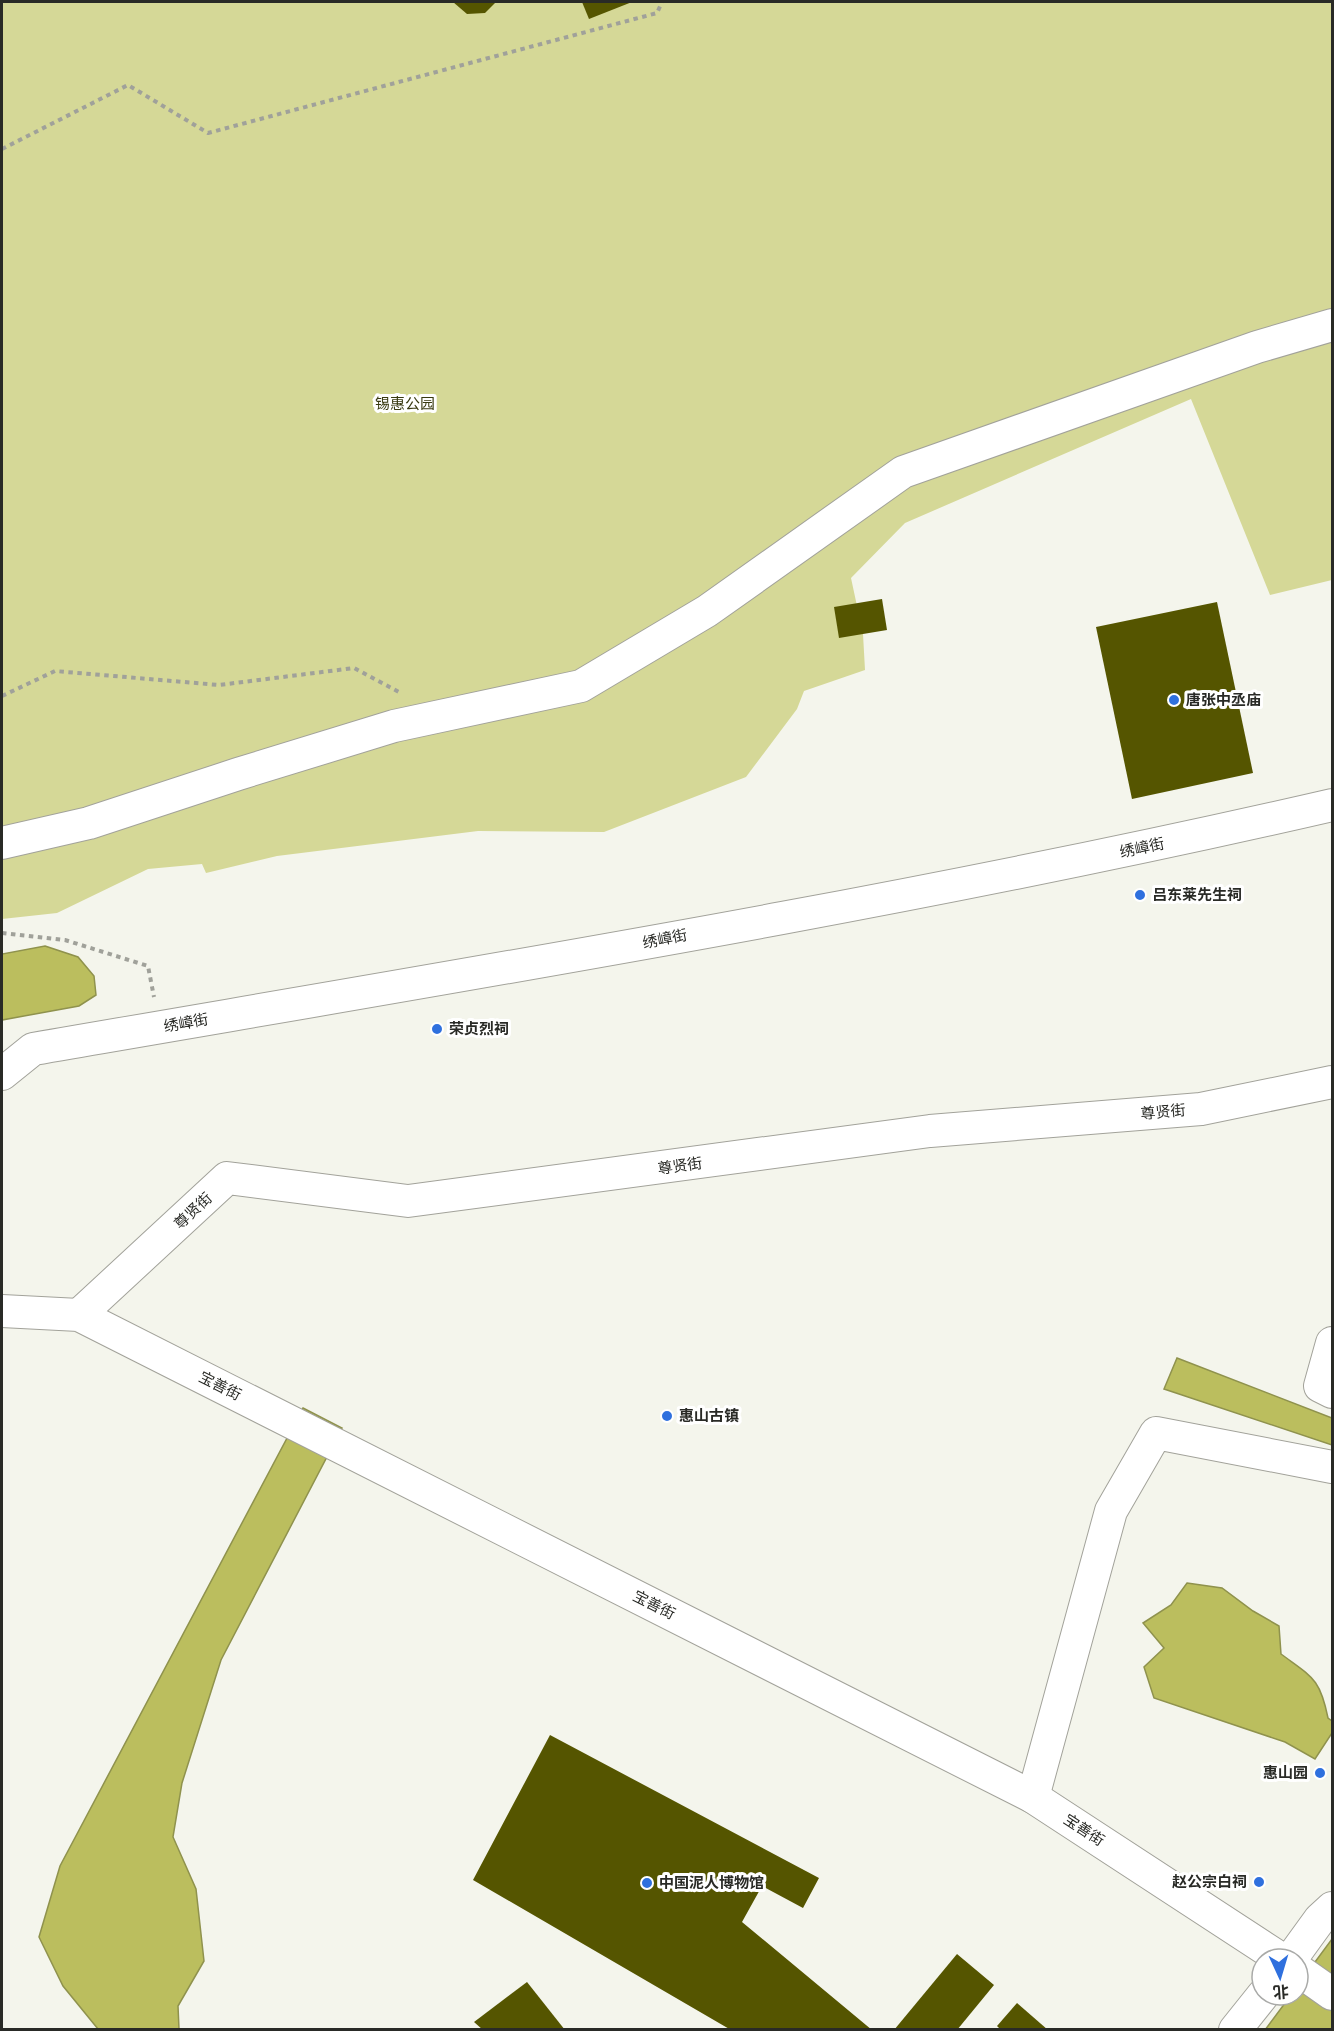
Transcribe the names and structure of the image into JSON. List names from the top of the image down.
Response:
{
  "streets": {
    "street": ["绣嶂街", "尊贤街", "宝善街"]
  },
  "crossings": [
    ["尊贤街", "宝善街"]
  ],
  "parks": ["锡惠公园"],
  "places": [
    "唐张中丞庙",
    "吕东莱先生祠",
    "荣贞烈祠",
    "惠山古镇",
    "惠山园",
    "赵公宗白祠",
    "中国泥人博物馆"
  ],
  "north": "bottom"
}
